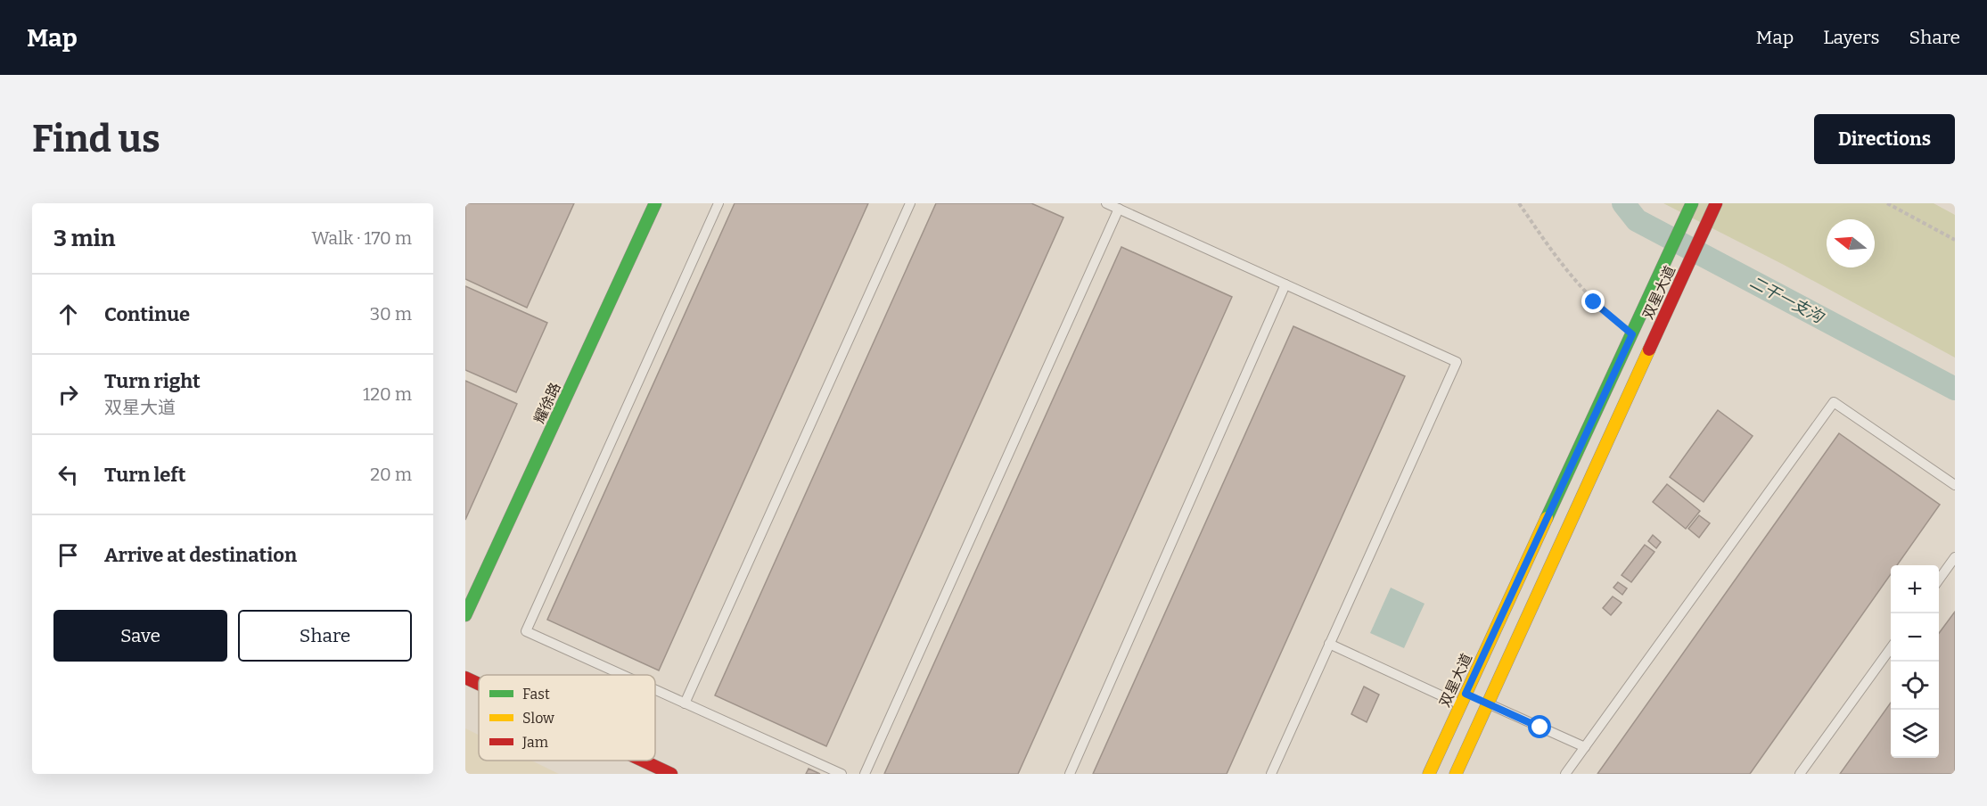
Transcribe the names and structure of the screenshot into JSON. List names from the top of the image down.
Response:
{
  "streets": {
    "street": ["双星大道", "耀徐路"]
  },
  "water": ["二干一支沟"],
  "legend": ["Fast", "Slow", "Jam"],
  "north": "left",
  "page": {
    "header": "Map",
    "nav": ["Map", "Layers", "Share"],
    "buttons": [
      "Directions",
      ["Save", "Share"]
    ],
    "title": "Find us",
    "heading": ["3 min", "Walk · 170 m"],
    "list": [
      ["Continue", "30 m"],
      ["Turn right", "双星大道", "120 m"],
      ["Turn left", "20 m"],
      "Arrive at destination"
    ],
    "map_buttons": ["+", "−"]
  }
}
